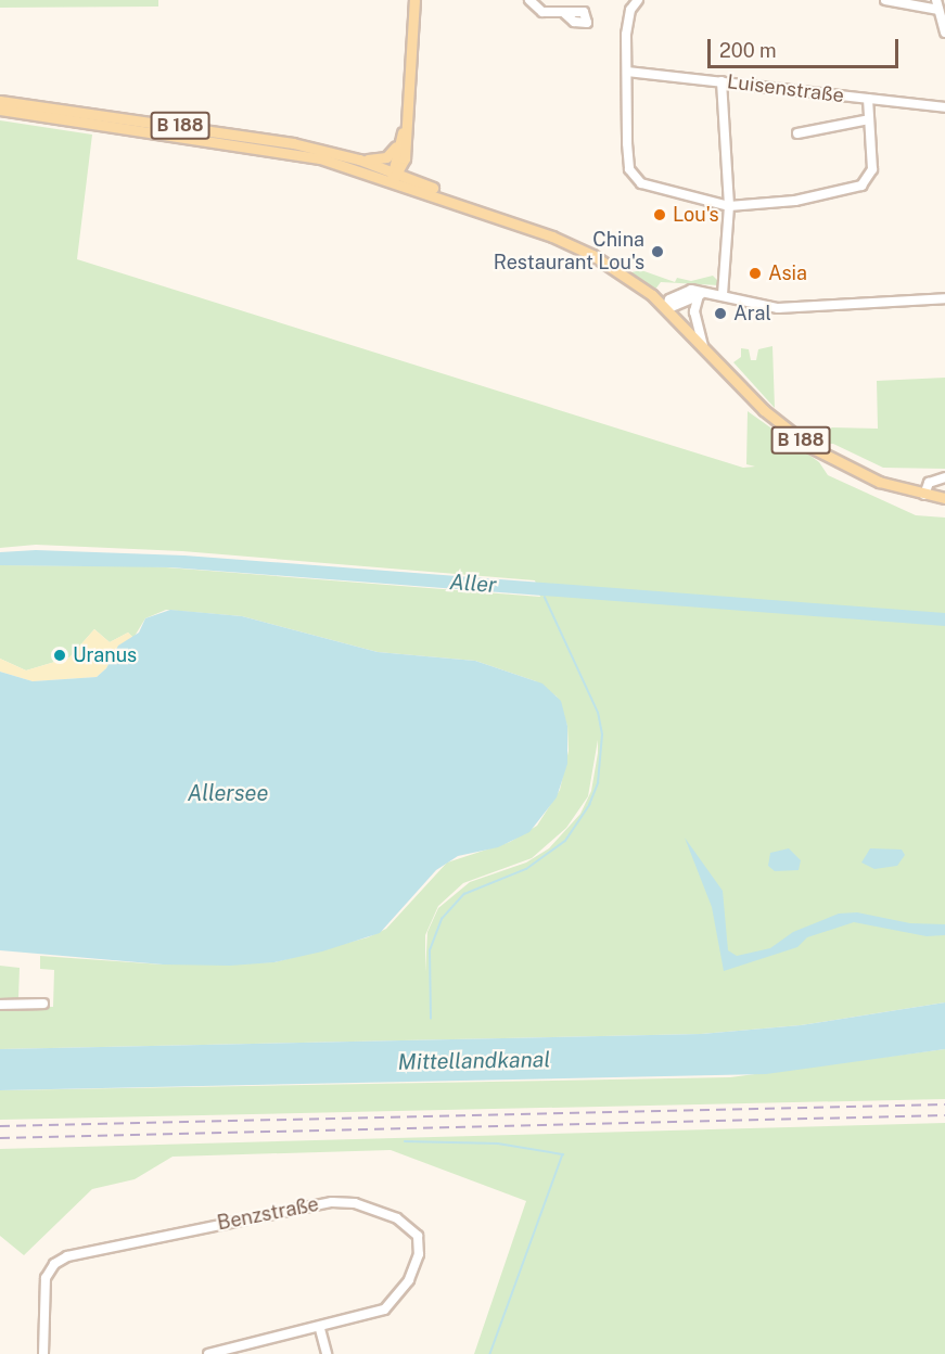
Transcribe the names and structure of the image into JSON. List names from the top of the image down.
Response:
{
  "streets": {
    "main road": ["B 188"],
    "street": ["Luisenstraße", "Benzstraße"]
  },
  "water": ["Aller", "Allersee", "Mittellandkanal"],
  "places": [
    "Lou's",
    "China Restaurant Lou's",
    "Asia",
    "Aral",
    "Uranus"
  ],
  "scale_bar": "200 m"
}
